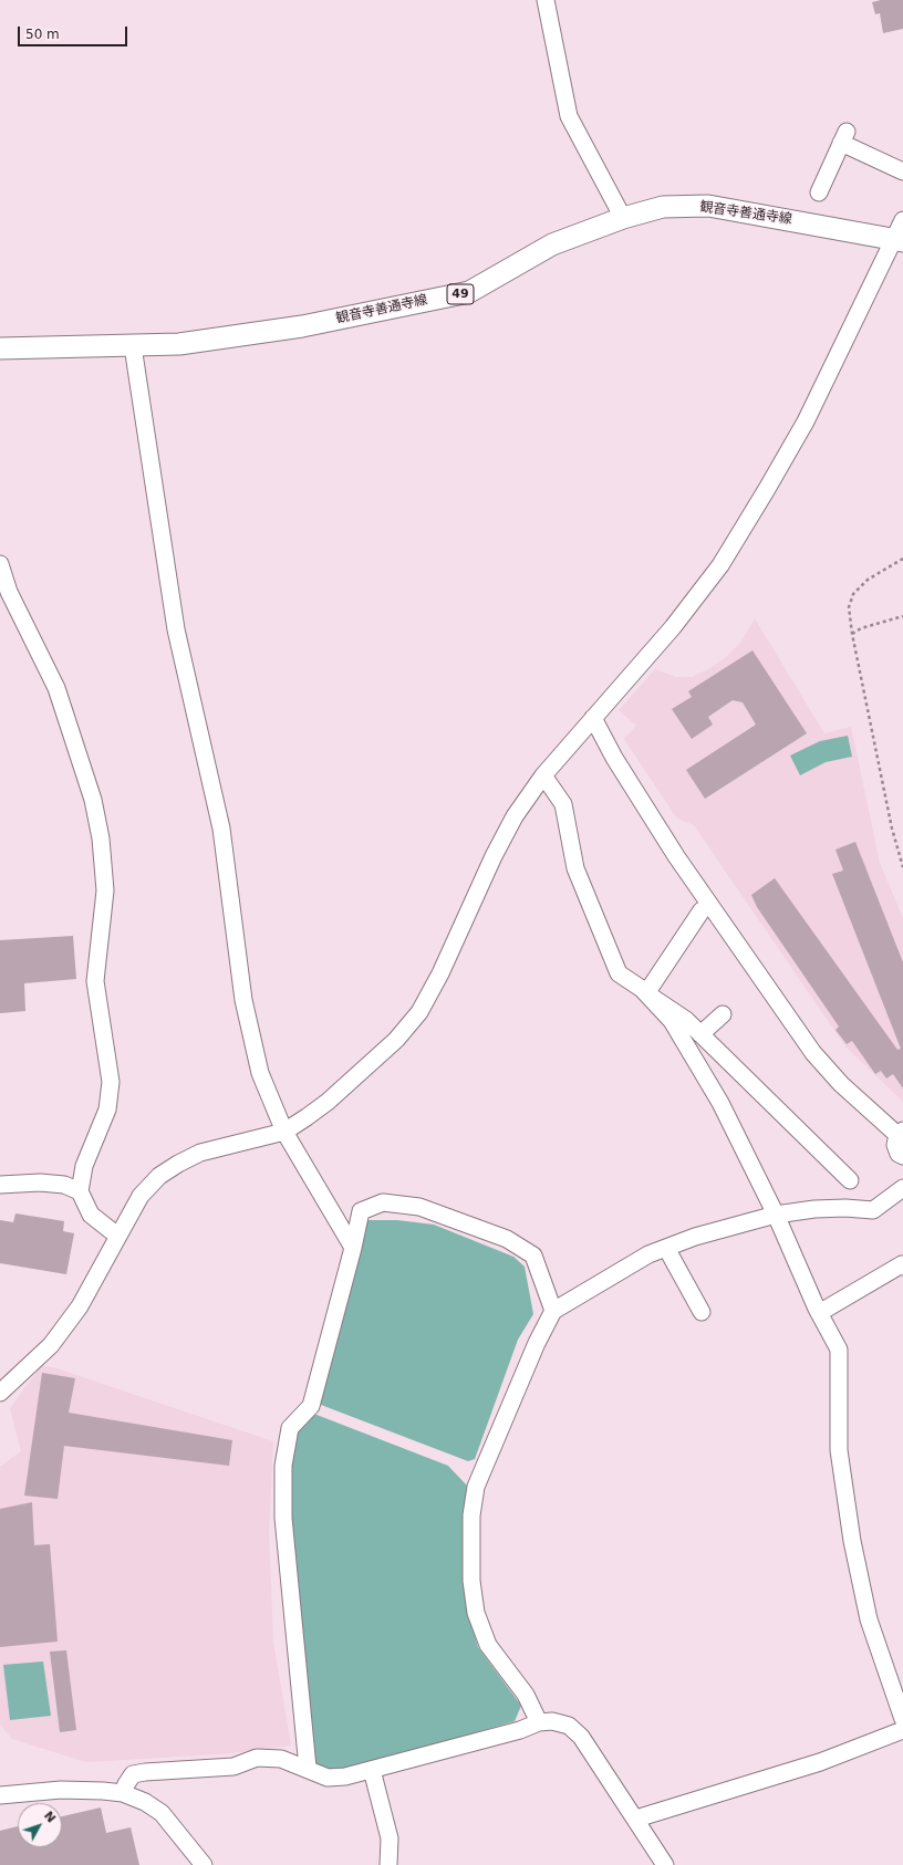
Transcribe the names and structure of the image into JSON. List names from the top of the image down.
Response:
{
  "streets": {
    "main road": ["観音寺善通寺線", "49"]
  },
  "scale_bar": "50 m",
  "north": "top right"
}
